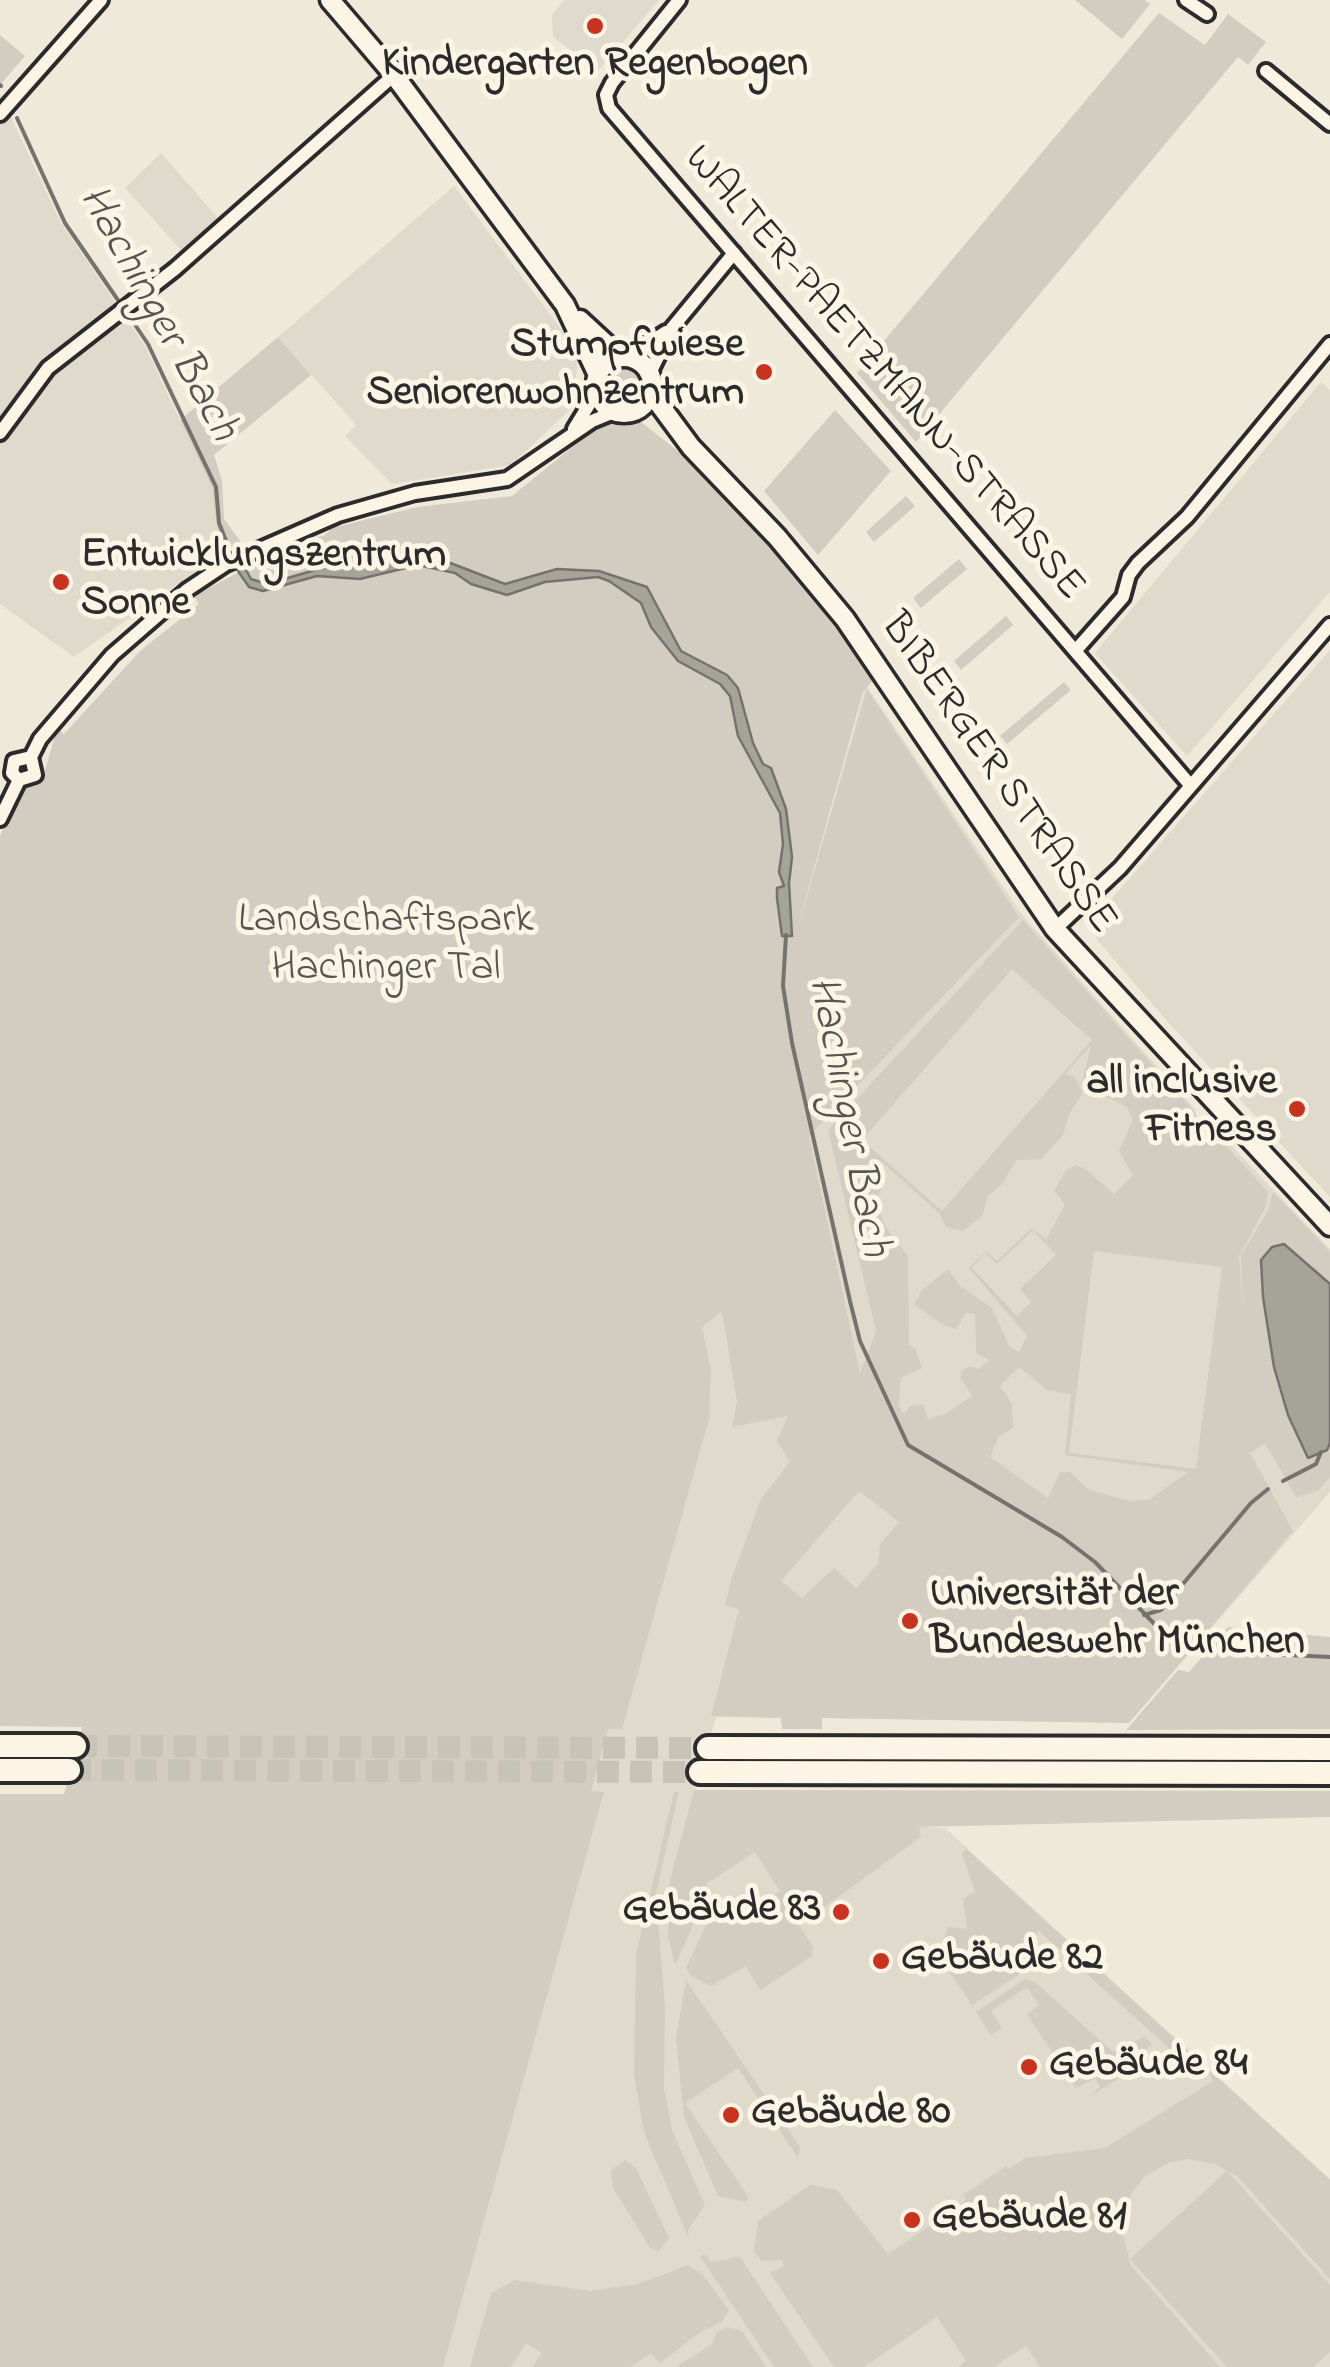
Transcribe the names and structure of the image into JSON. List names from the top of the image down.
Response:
{
  "streets": {
    "main road": ["BIBERGER STRASSE"],
    "street": ["WALTER-PAETZMANN-STRASSE"]
  },
  "water": ["Hachinger Bach"],
  "parks": ["Landschaftspark Hachinger Tal"],
  "places": [
    "Kindergarten Regenbogen",
    "Stumpfwiese Seniorenwohnzentrum",
    "Entwicklungszentrum Sonne",
    "all inclusive Fitness",
    "Universität der Bundeswehr München",
    "Gebäude 83",
    "Gebäude 82",
    "Gebäude 84",
    "Gebäude 80",
    "Gebäude 81"
  ]
}
